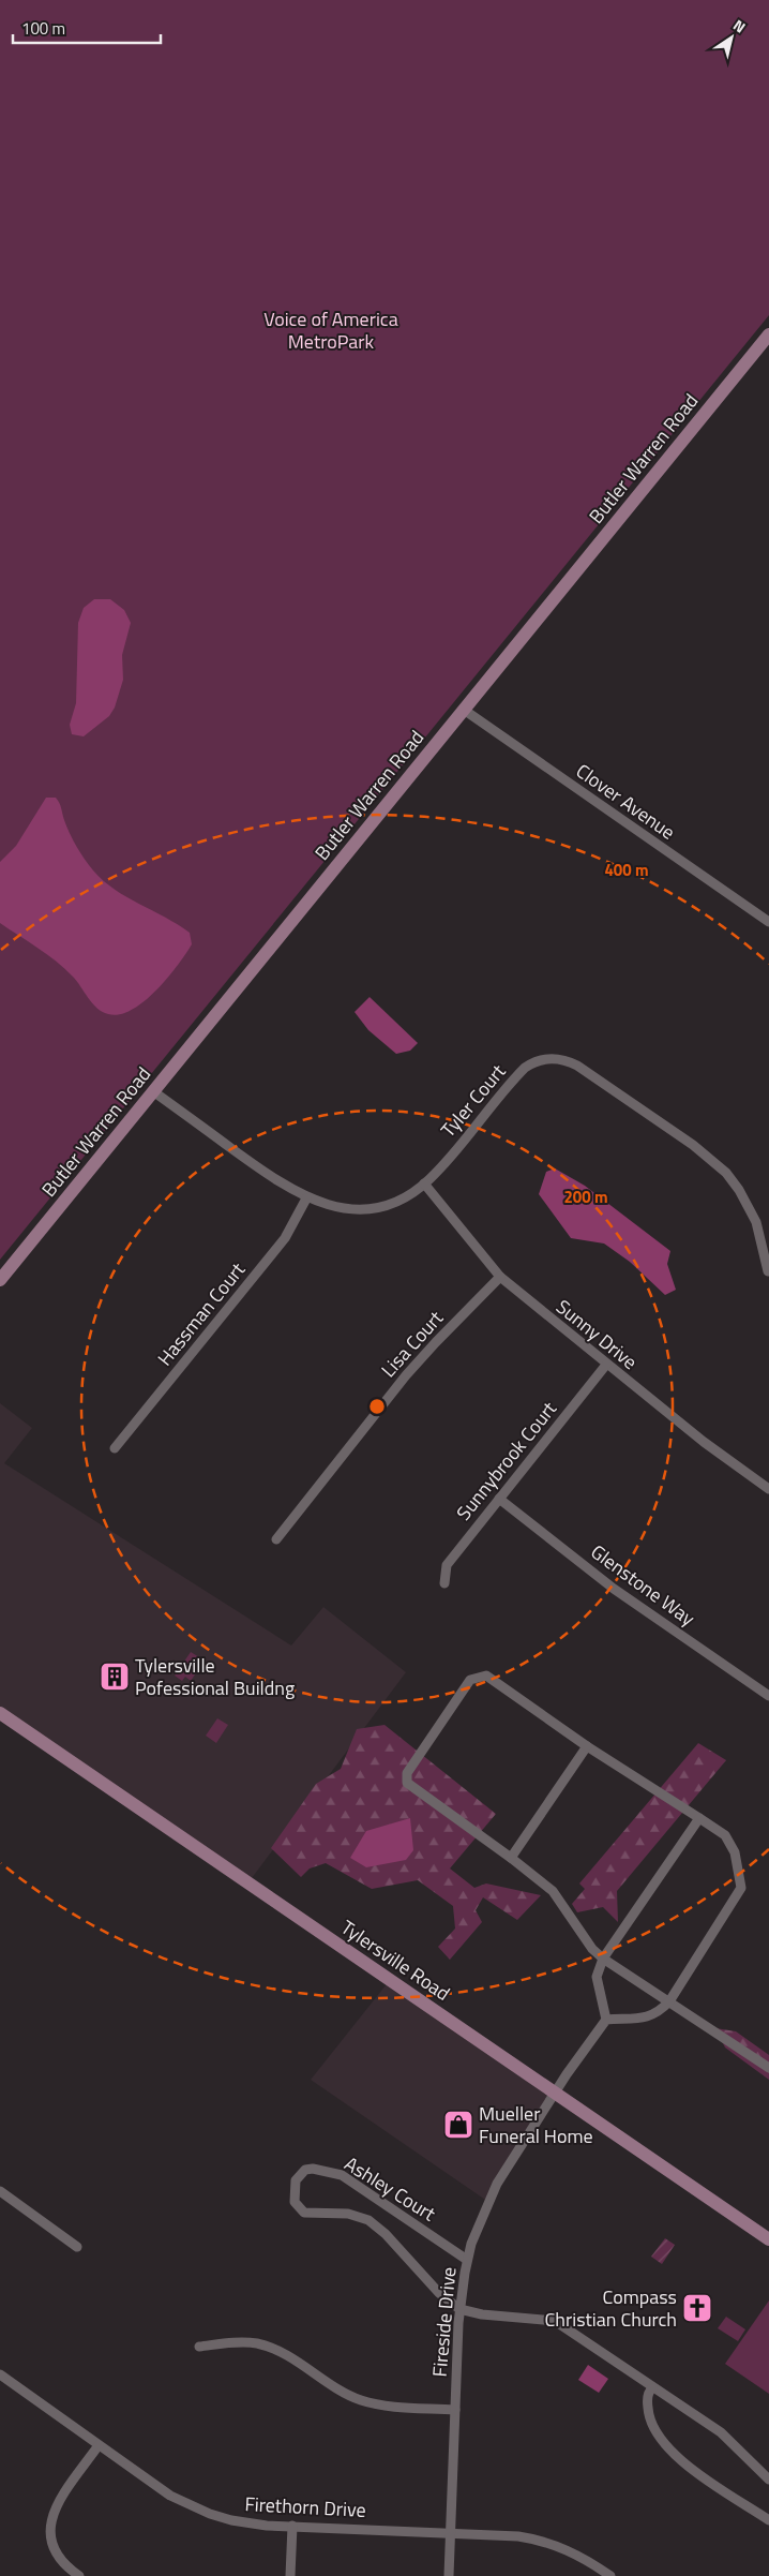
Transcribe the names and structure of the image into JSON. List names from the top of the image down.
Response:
{
  "streets": {
    "main road": ["Butler Warren Road", "Tylersville Road"],
    "street": [
      "Clover Avenue",
      "Tyler Court",
      "Hassman Court",
      "Sunny Drive",
      "Lisa Court",
      "Sunnybrook Court",
      "Glenstone Way",
      "Ashley Court",
      "Fireside Drive",
      "Firethorn Drive"
    ]
  },
  "crossings": [
    ["Butler Warren Road", "Clover Avenue"],
    ["Butler Warren Road", "Tyler Court"],
    ["Tyler Court", "Hassman Court"],
    ["Tyler Court", "Sunny Drive"],
    ["Sunny Drive", "Lisa Court"],
    ["Sunny Drive", "Sunnybrook Court"],
    ["Sunnybrook Court", "Glenstone Way"],
    ["Tylersville Road", "Fireside Drive"],
    ["Ashley Court", "Fireside Drive"],
    ["Fireside Drive", "Firethorn Drive"]
  ],
  "parks": ["Voice of America MetroPark"],
  "places": {
    "building": ["Tylersville Pofessional Buildng"],
    "shop": ["Mueller Funeral Home"],
    "church": ["Compass Christian Church"]
  },
  "scale_bar": "100 m",
  "north": "top right",
  "rings": ["400 m", "200 m"]
}
